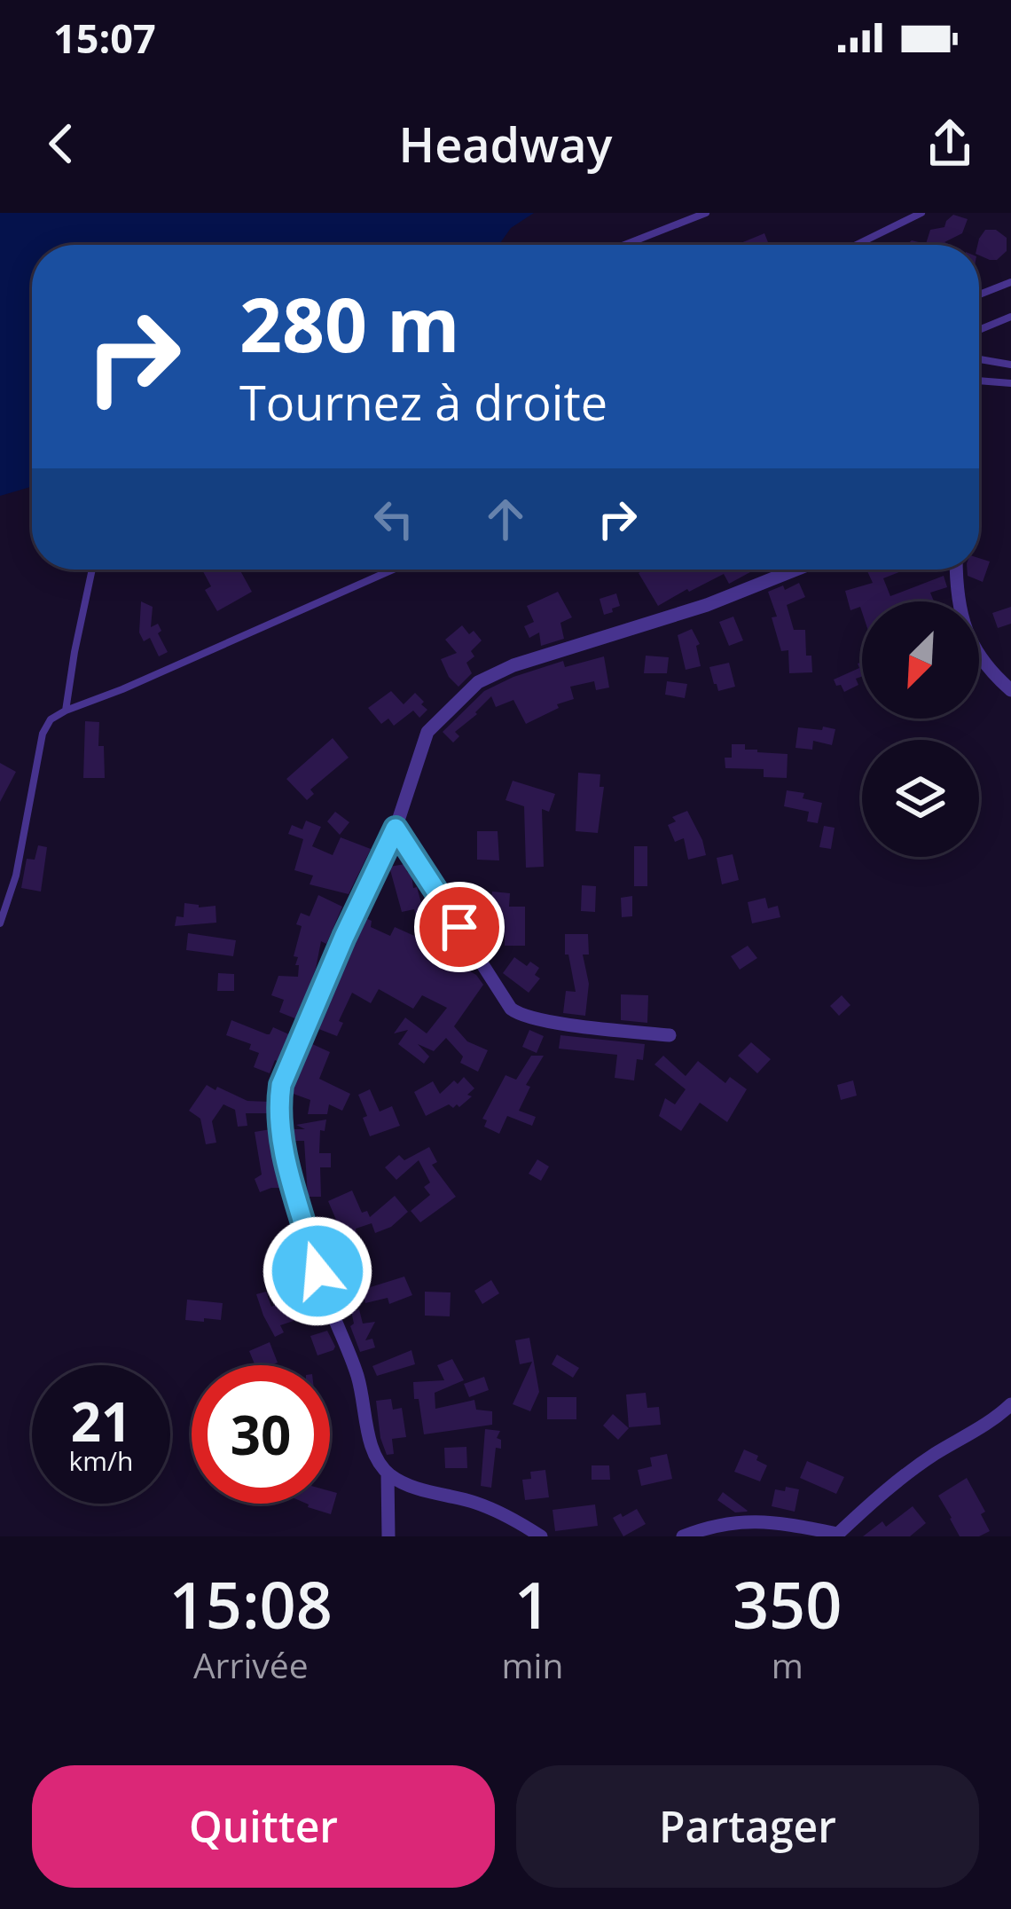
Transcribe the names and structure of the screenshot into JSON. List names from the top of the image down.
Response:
{
  "north": "bottom left",
  "page": {
    "status": "15:07",
    "header": "Headway",
    "turn": ["280 m", "Tournez à droite"],
    "speed": "21 km/h",
    "limit": "30",
    "eta": [
      "15:08",
      "Arrivée",
      "1",
      "min",
      "350",
      "m"
    ],
    "buttons": ["Quitter", "Partager"]
  }
}
